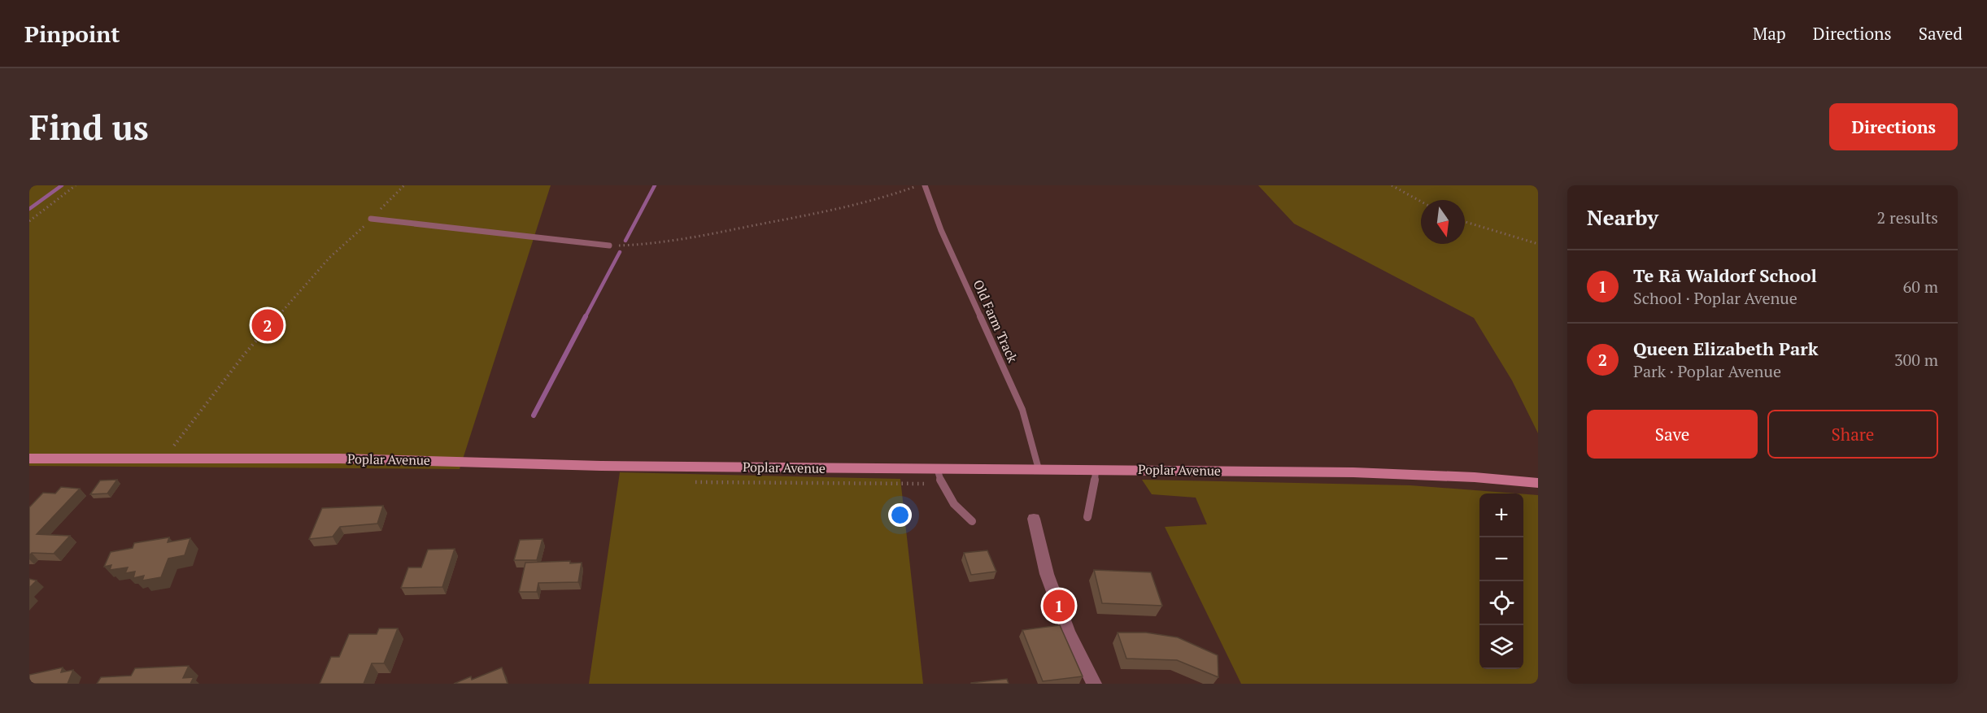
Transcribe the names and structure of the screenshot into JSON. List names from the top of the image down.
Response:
{
  "streets": {
    "main road": ["Poplar Avenue"],
    "lane": ["Old Farm Track"]
  },
  "crossings": [
    ["Old Farm Track", "Poplar Avenue"]
  ],
  "north": "bottom",
  "page": {
    "header": "Pinpoint",
    "nav": ["Map", "Directions", "Saved"],
    "buttons": [
      "Directions",
      ["Save", "Share"]
    ],
    "title": "Find us",
    "heading": ["Nearby", "2 results"],
    "list": [
      {
        "mark": "1",
        "name": "Te Rā Waldorf School",
        "note": "School · Poplar Avenue",
        "value": "60 m"
      },
      {
        "mark": "2",
        "name": "Queen Elizabeth Park",
        "note": "Park · Poplar Avenue",
        "value": "300 m"
      }
    ],
    "pins": ["2", "1"],
    "map_buttons": ["+", "−"]
  }
}
